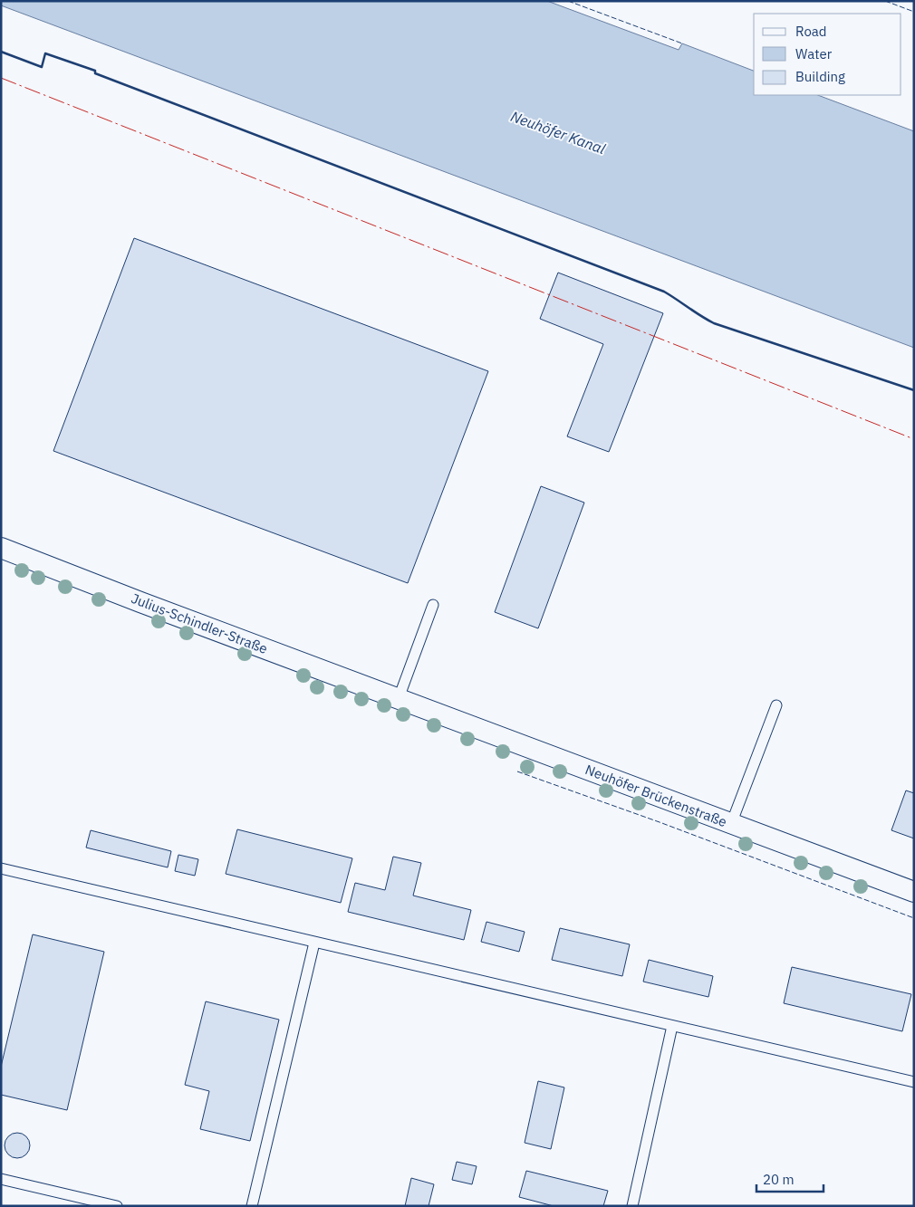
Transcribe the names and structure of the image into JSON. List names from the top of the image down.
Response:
{
  "streets": {
    "street": ["Julius-Schindler-Straße", "Neuhöfer Brückenstraße"]
  },
  "crossings": [
    ["Julius-Schindler-Straße", "Neuhöfer Brückenstraße"]
  ],
  "water": ["Neuhöfer Kanal"],
  "legend": ["Road", "Water", "Building"],
  "scale_bar": "20 m"
}
